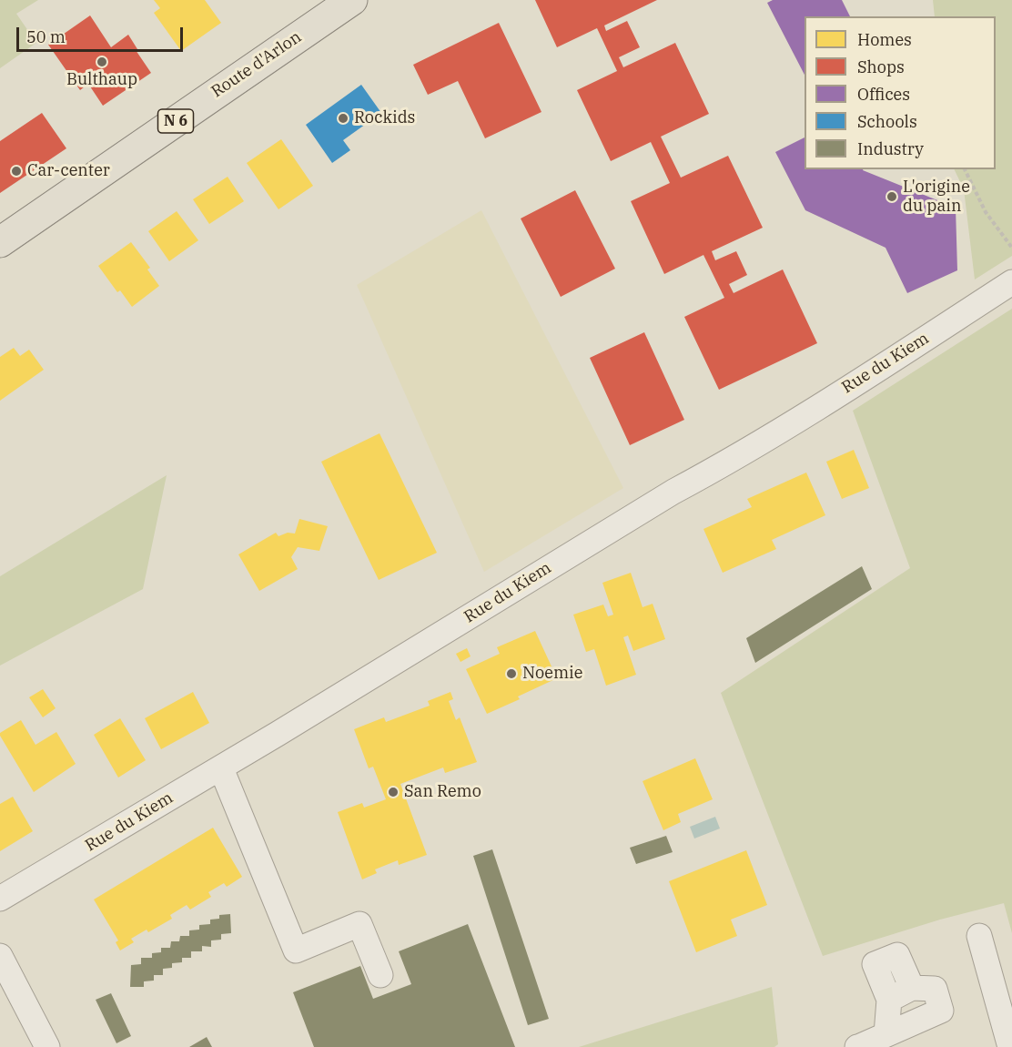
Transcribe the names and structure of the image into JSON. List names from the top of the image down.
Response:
{
  "streets": {
    "main road": ["Route d'Arlon", "N 6"],
    "street": ["Rue du Kiem"]
  },
  "places": [
    "Bulthaup",
    "Rockids",
    "Car-center",
    "L'origine du pain",
    "Noemie",
    "San Remo"
  ],
  "legend": [
    "Homes",
    "Shops",
    "Offices",
    "Schools",
    "Industry"
  ],
  "scale_bar": "50 m"
}
